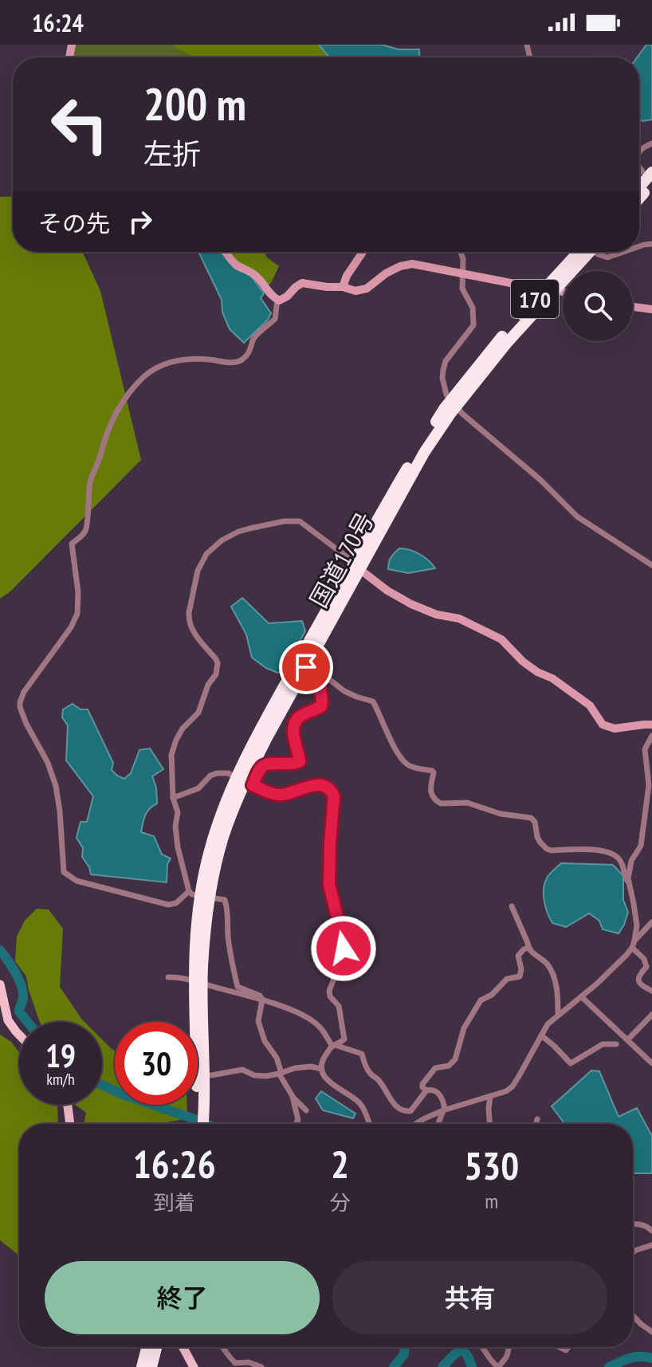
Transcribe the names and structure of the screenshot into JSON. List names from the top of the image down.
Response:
{
  "streets": {
    "highway": ["170", "国道170号"]
  },
  "page": {
    "status": "16:24",
    "turn": ["200 m", "左折"],
    "then": "その先",
    "speed": "19 km/h",
    "limit": "30",
    "eta": [
      "16:26",
      "到着",
      "2",
      "分",
      "530",
      "m"
    ],
    "buttons": ["終了", "共有"]
  }
}
